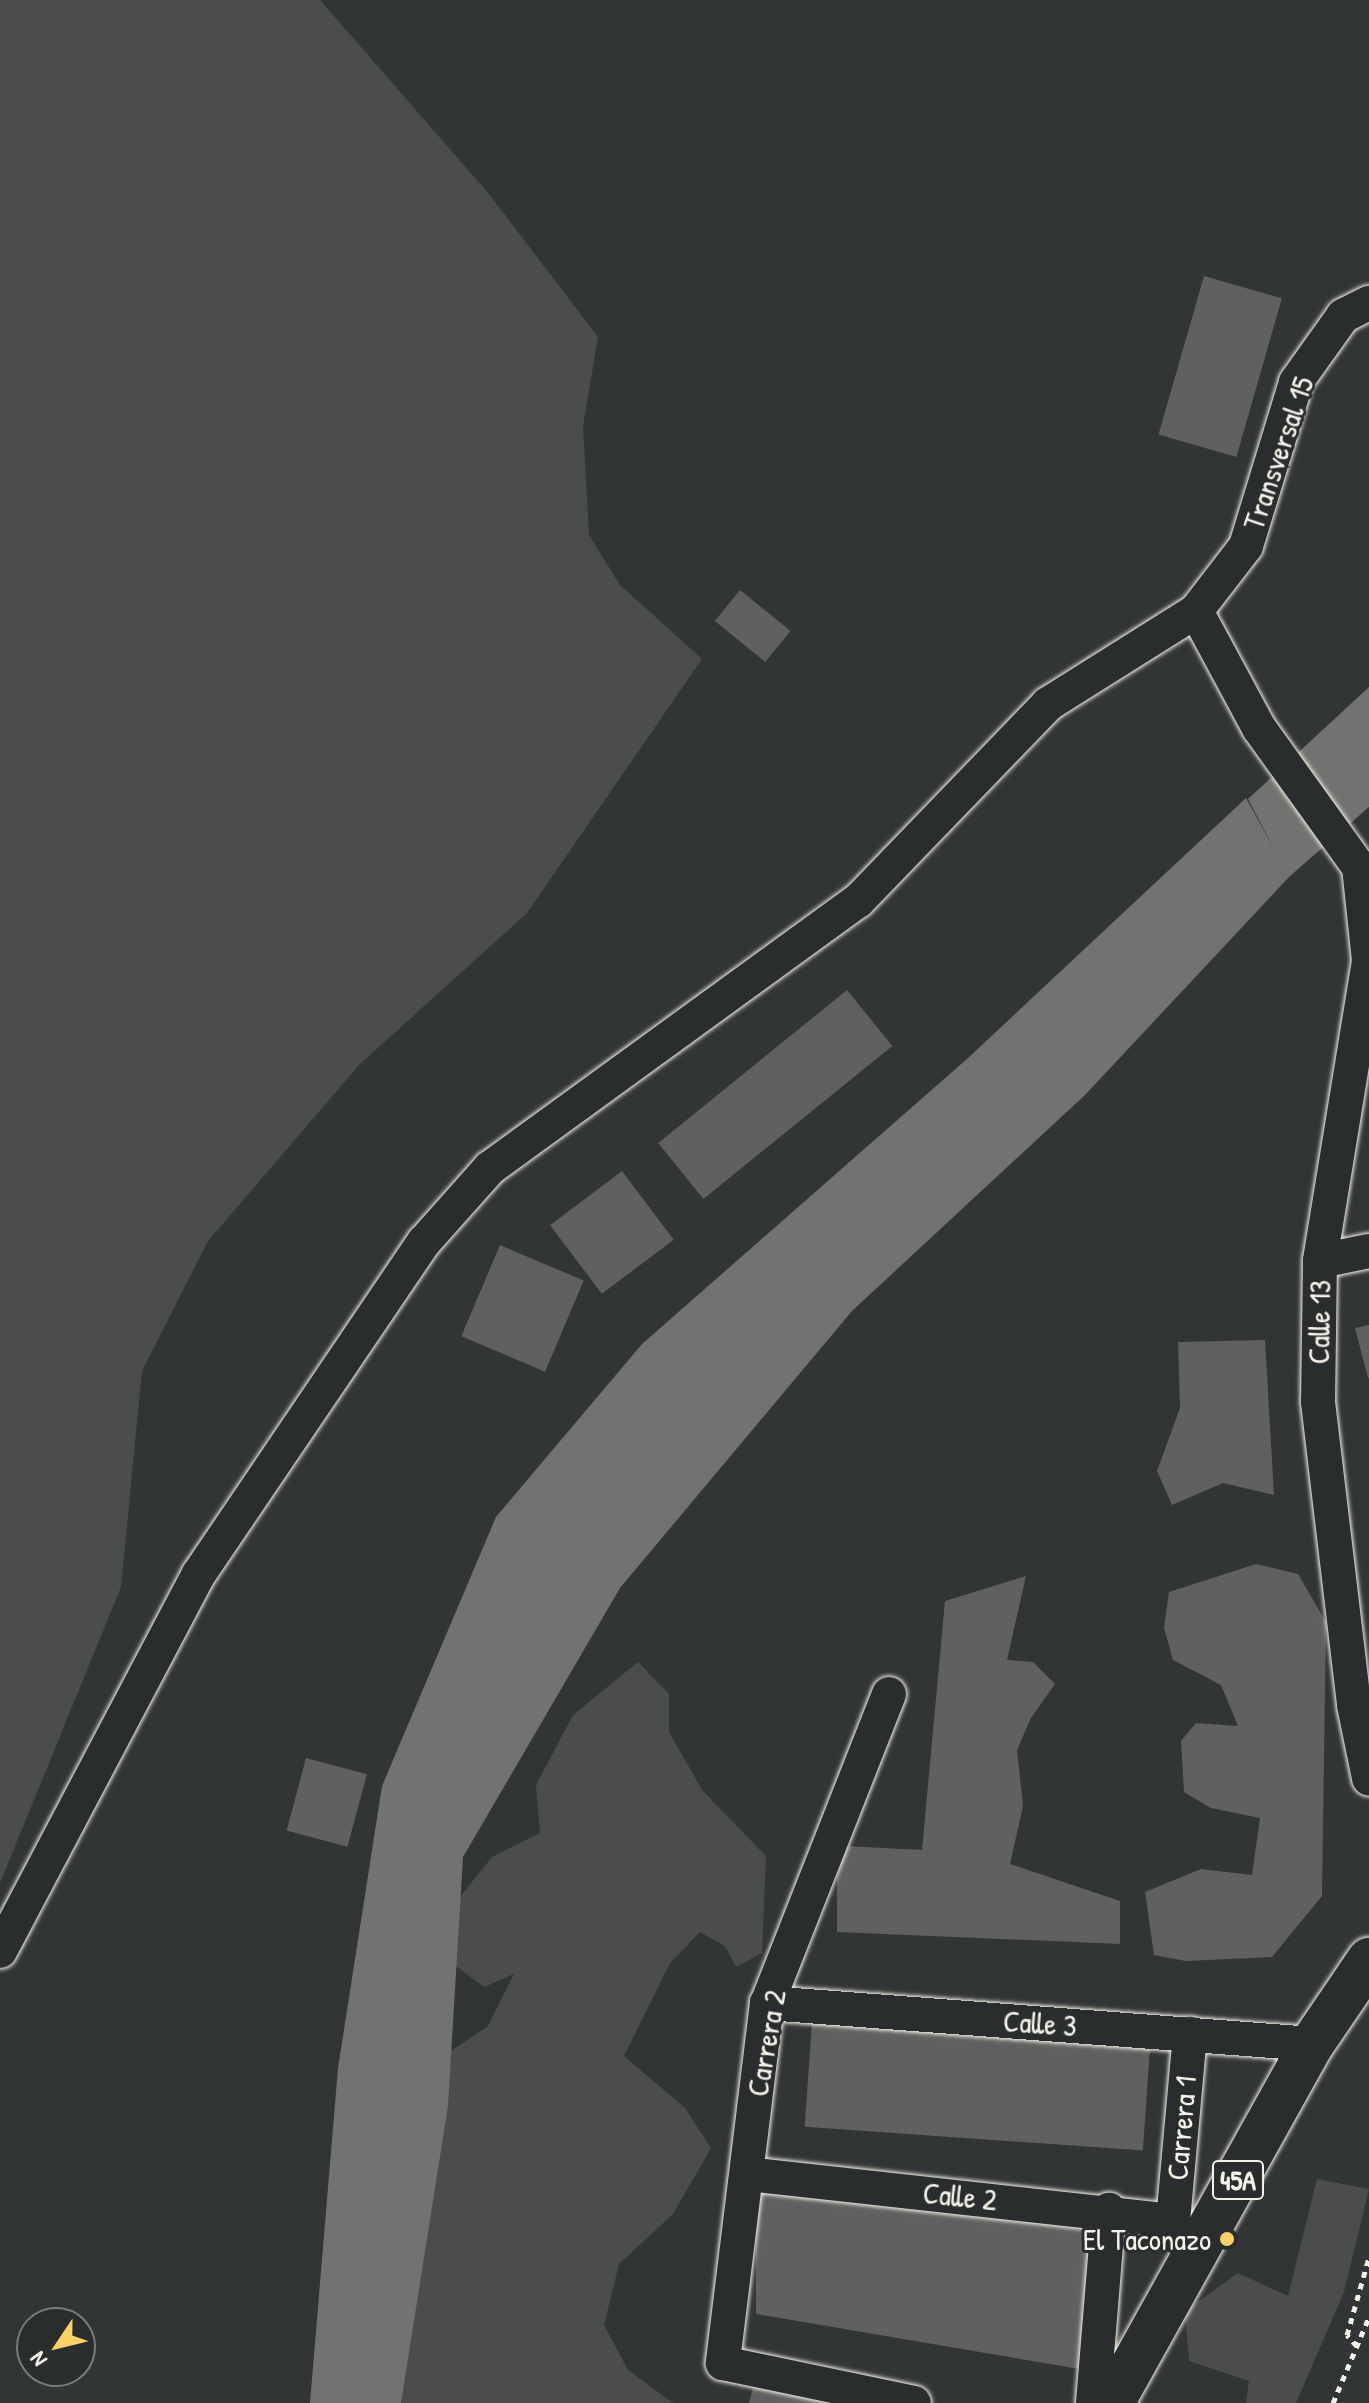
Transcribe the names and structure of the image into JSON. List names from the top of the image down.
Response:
{
  "streets": {
    "highway": ["45A"],
    "street": [
      "Transversal 15",
      "Calle 13",
      "Calle 3",
      "Carrera 2",
      "Carrera 1",
      "Calle 2"
    ]
  },
  "crossings": [
    ["Transversal 15", "Calle 13"],
    ["Calle 3", "Carrera 2"],
    ["Calle 3", "Carrera 1"],
    ["Calle 3", "45A"],
    ["Carrera 2", "Calle 2"],
    ["Carrera 1", "Calle 2"]
  ],
  "places": ["El Taconazo"],
  "north": "bottom left"
}
